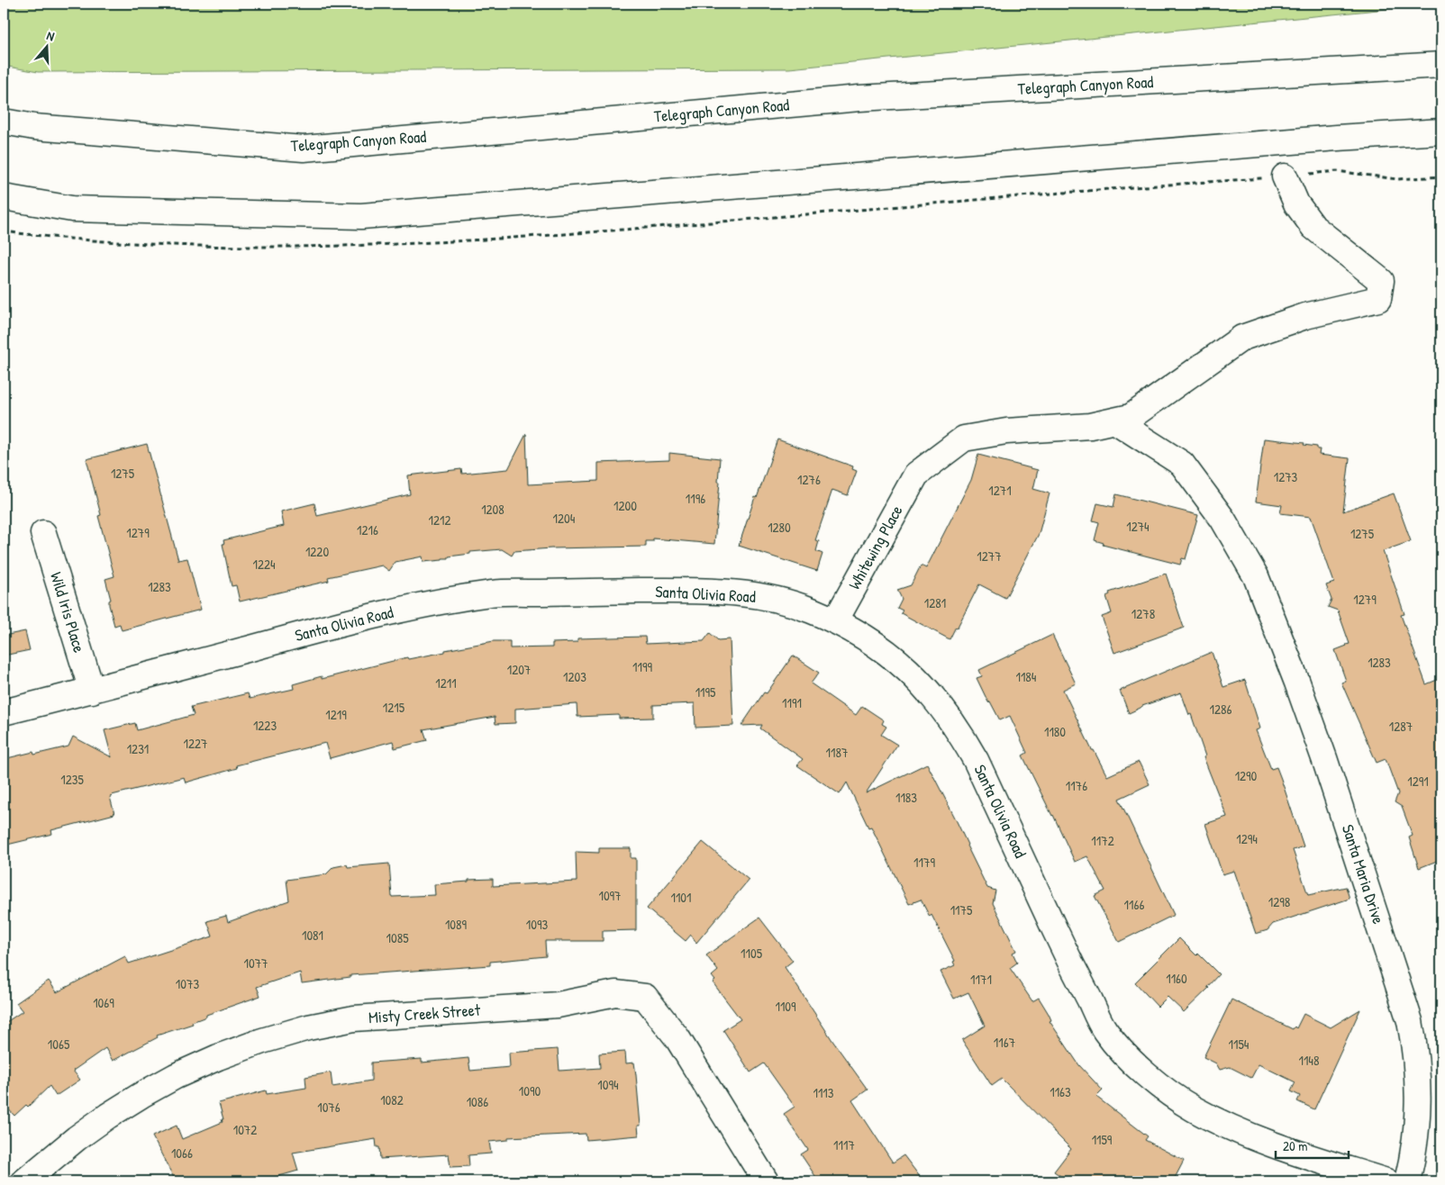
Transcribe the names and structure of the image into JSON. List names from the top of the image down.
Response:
{
  "streets": {
    "street": [
      "Telegraph Canyon Road",
      "Whitewing Place",
      "Santa Olivia Road",
      "Wild Iris Place",
      "Santa Maria Drive",
      "Misty Creek Street"
    ]
  },
  "crossings": [
    ["Whitewing Place", "Santa Olivia Road"],
    ["Whitewing Place", "Santa Maria Drive"],
    ["Santa Olivia Road", "Wild Iris Place"]
  ],
  "house_numbers": [
    "1275",
    "1273",
    "1276",
    "1271",
    "1196",
    "1200",
    "1208",
    "1204",
    "1212",
    "1274",
    "1280",
    "1216",
    "1279",
    "1275",
    "1220",
    "1277",
    "1224",
    "1283",
    "1279",
    "1281",
    "1278",
    "1283",
    "1199",
    "1207",
    "1203",
    "1184",
    "1211",
    "1195",
    "1191",
    "1215",
    "1286",
    "1219",
    "1223",
    "1287",
    "1180",
    "1227",
    "1231",
    "1187",
    "1290",
    "1235",
    "1291",
    "1176",
    "1183",
    "1294",
    "1172",
    "1179",
    "1097",
    "1101",
    "1298",
    "1166",
    "1175",
    "1089",
    "1093",
    "1081",
    "1085",
    "1105",
    "1077",
    "1160",
    "1171",
    "1073",
    "1069",
    "1109",
    "1167",
    "1065",
    "1154",
    "1148",
    "1094",
    "1090",
    "1163",
    "1113",
    "1082",
    "1086",
    "1076",
    "1072",
    "1159",
    "1117",
    "1066"
  ],
  "scale_bar": "20 m",
  "north": "top"
}
